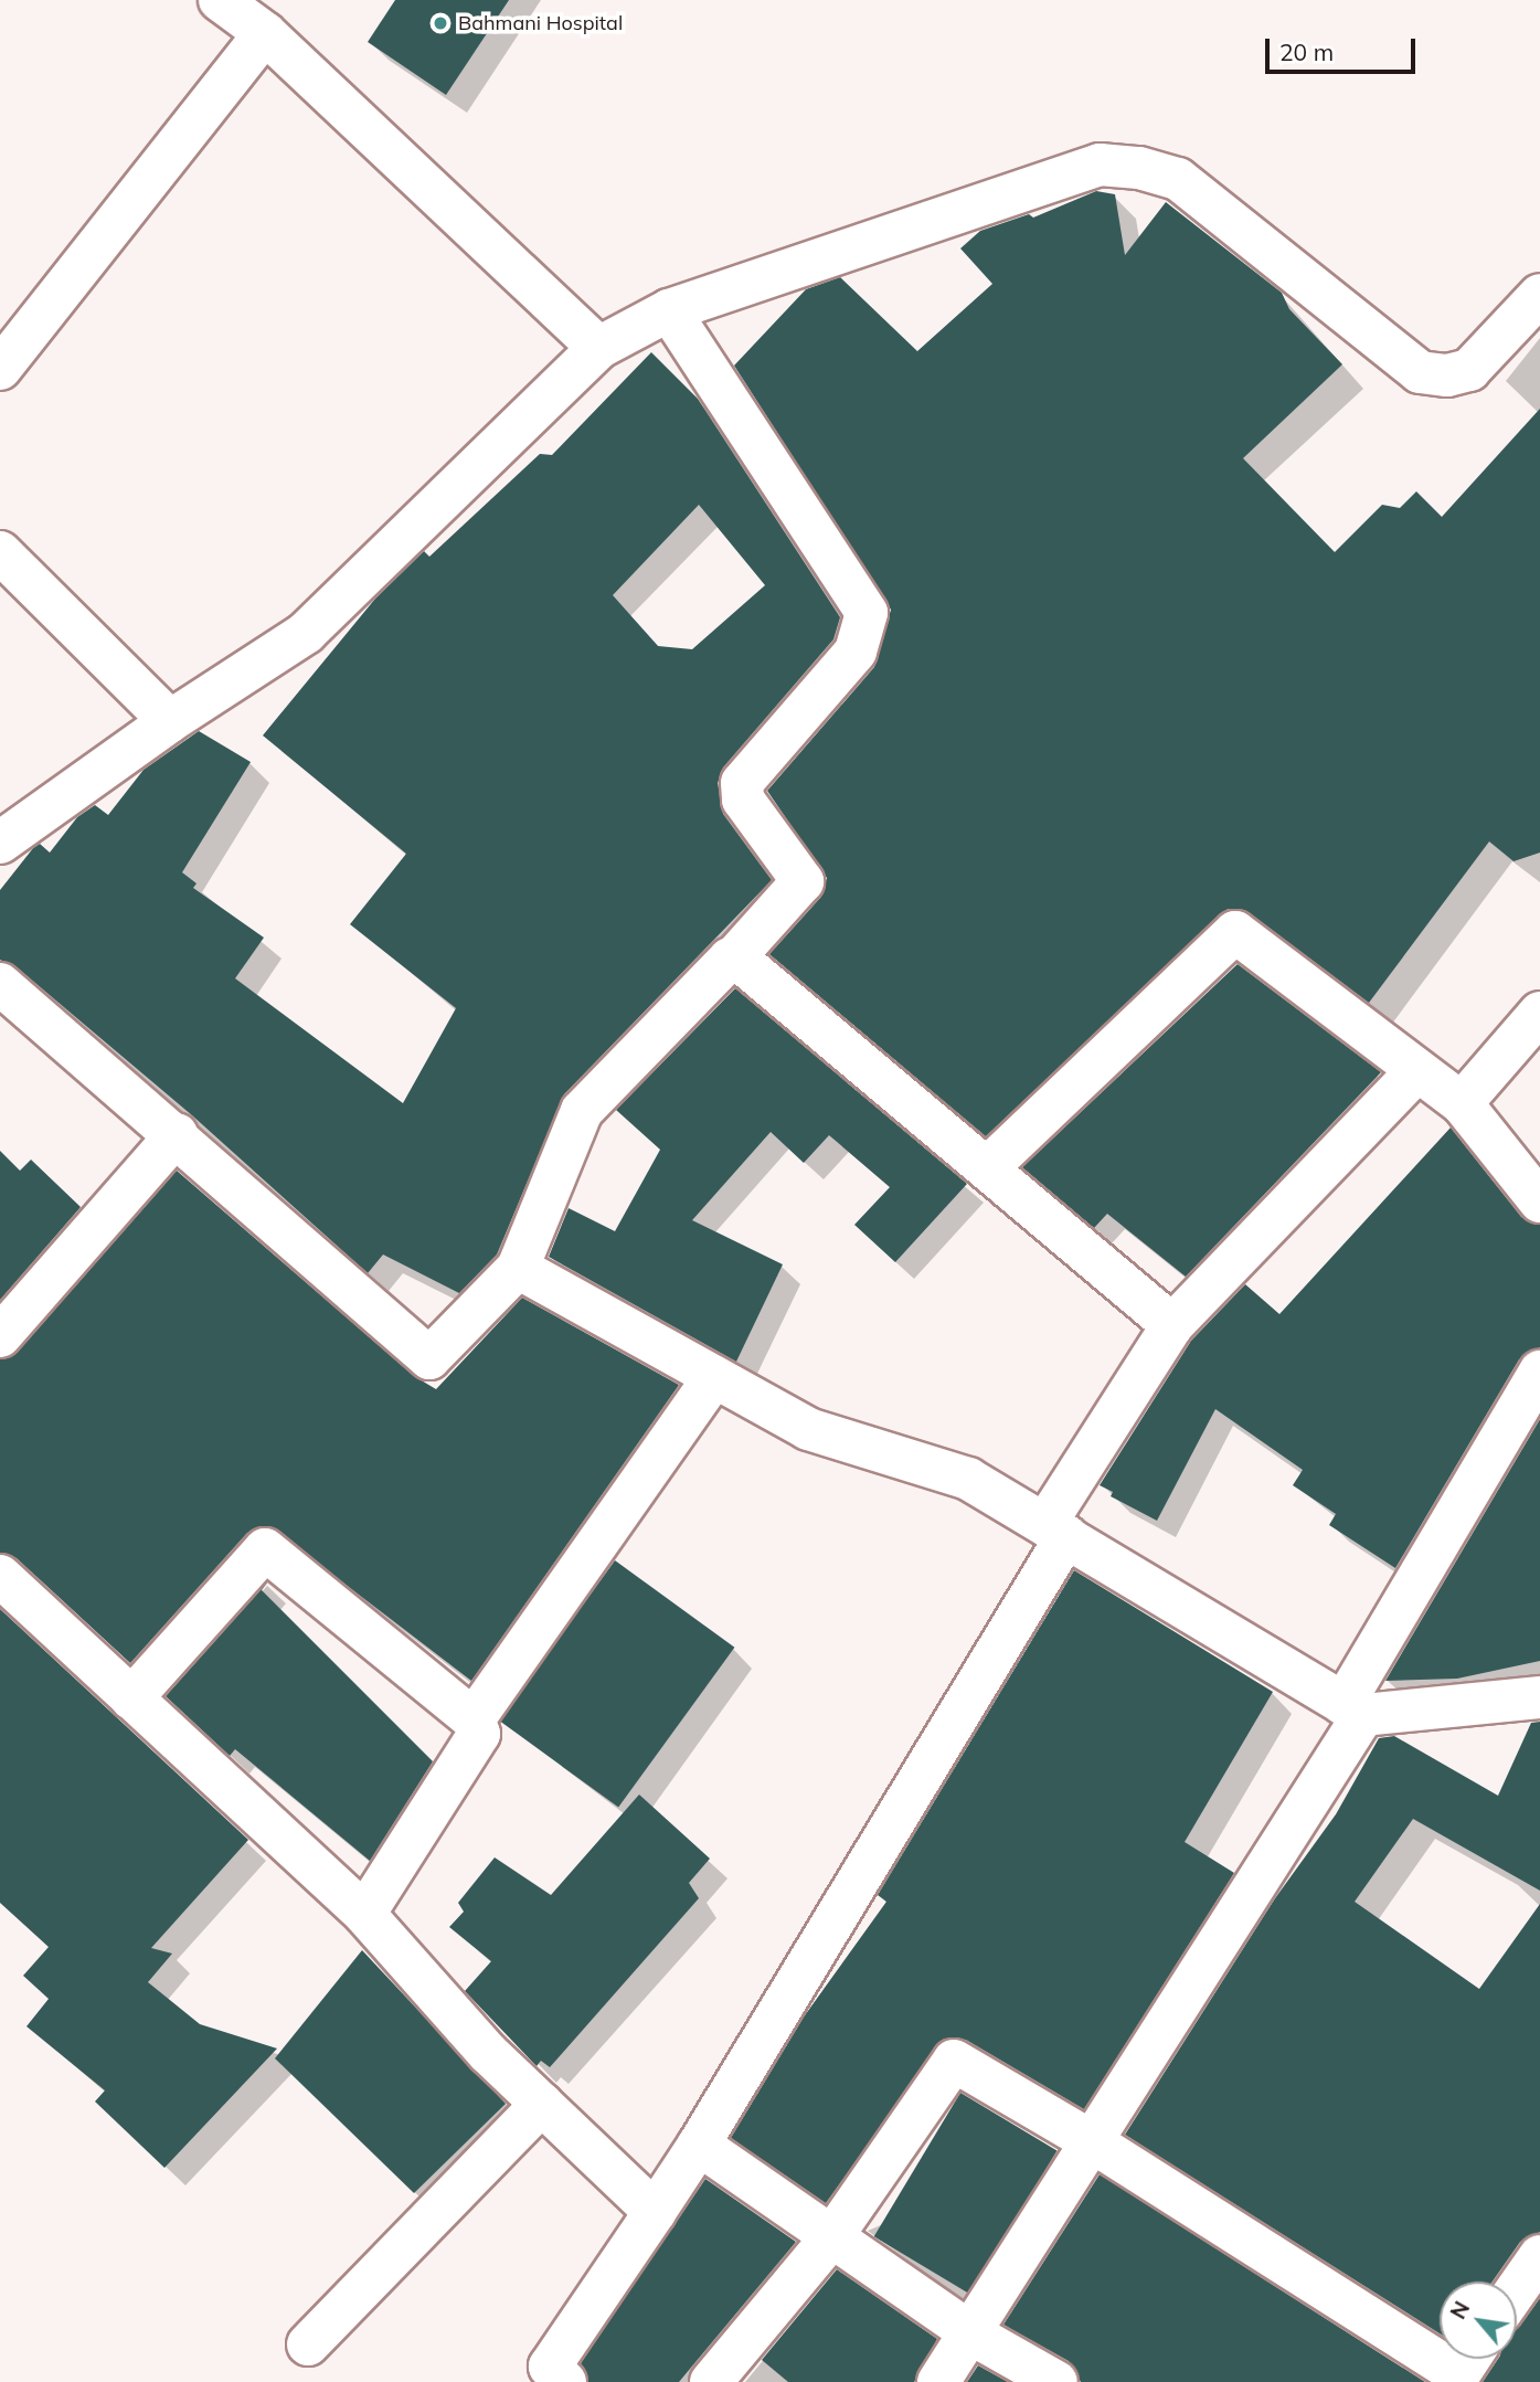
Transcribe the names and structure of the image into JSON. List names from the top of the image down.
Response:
{
  "places": ["Bahmani Hospital"],
  "scale_bar": "20 m",
  "north": "top left"
}
